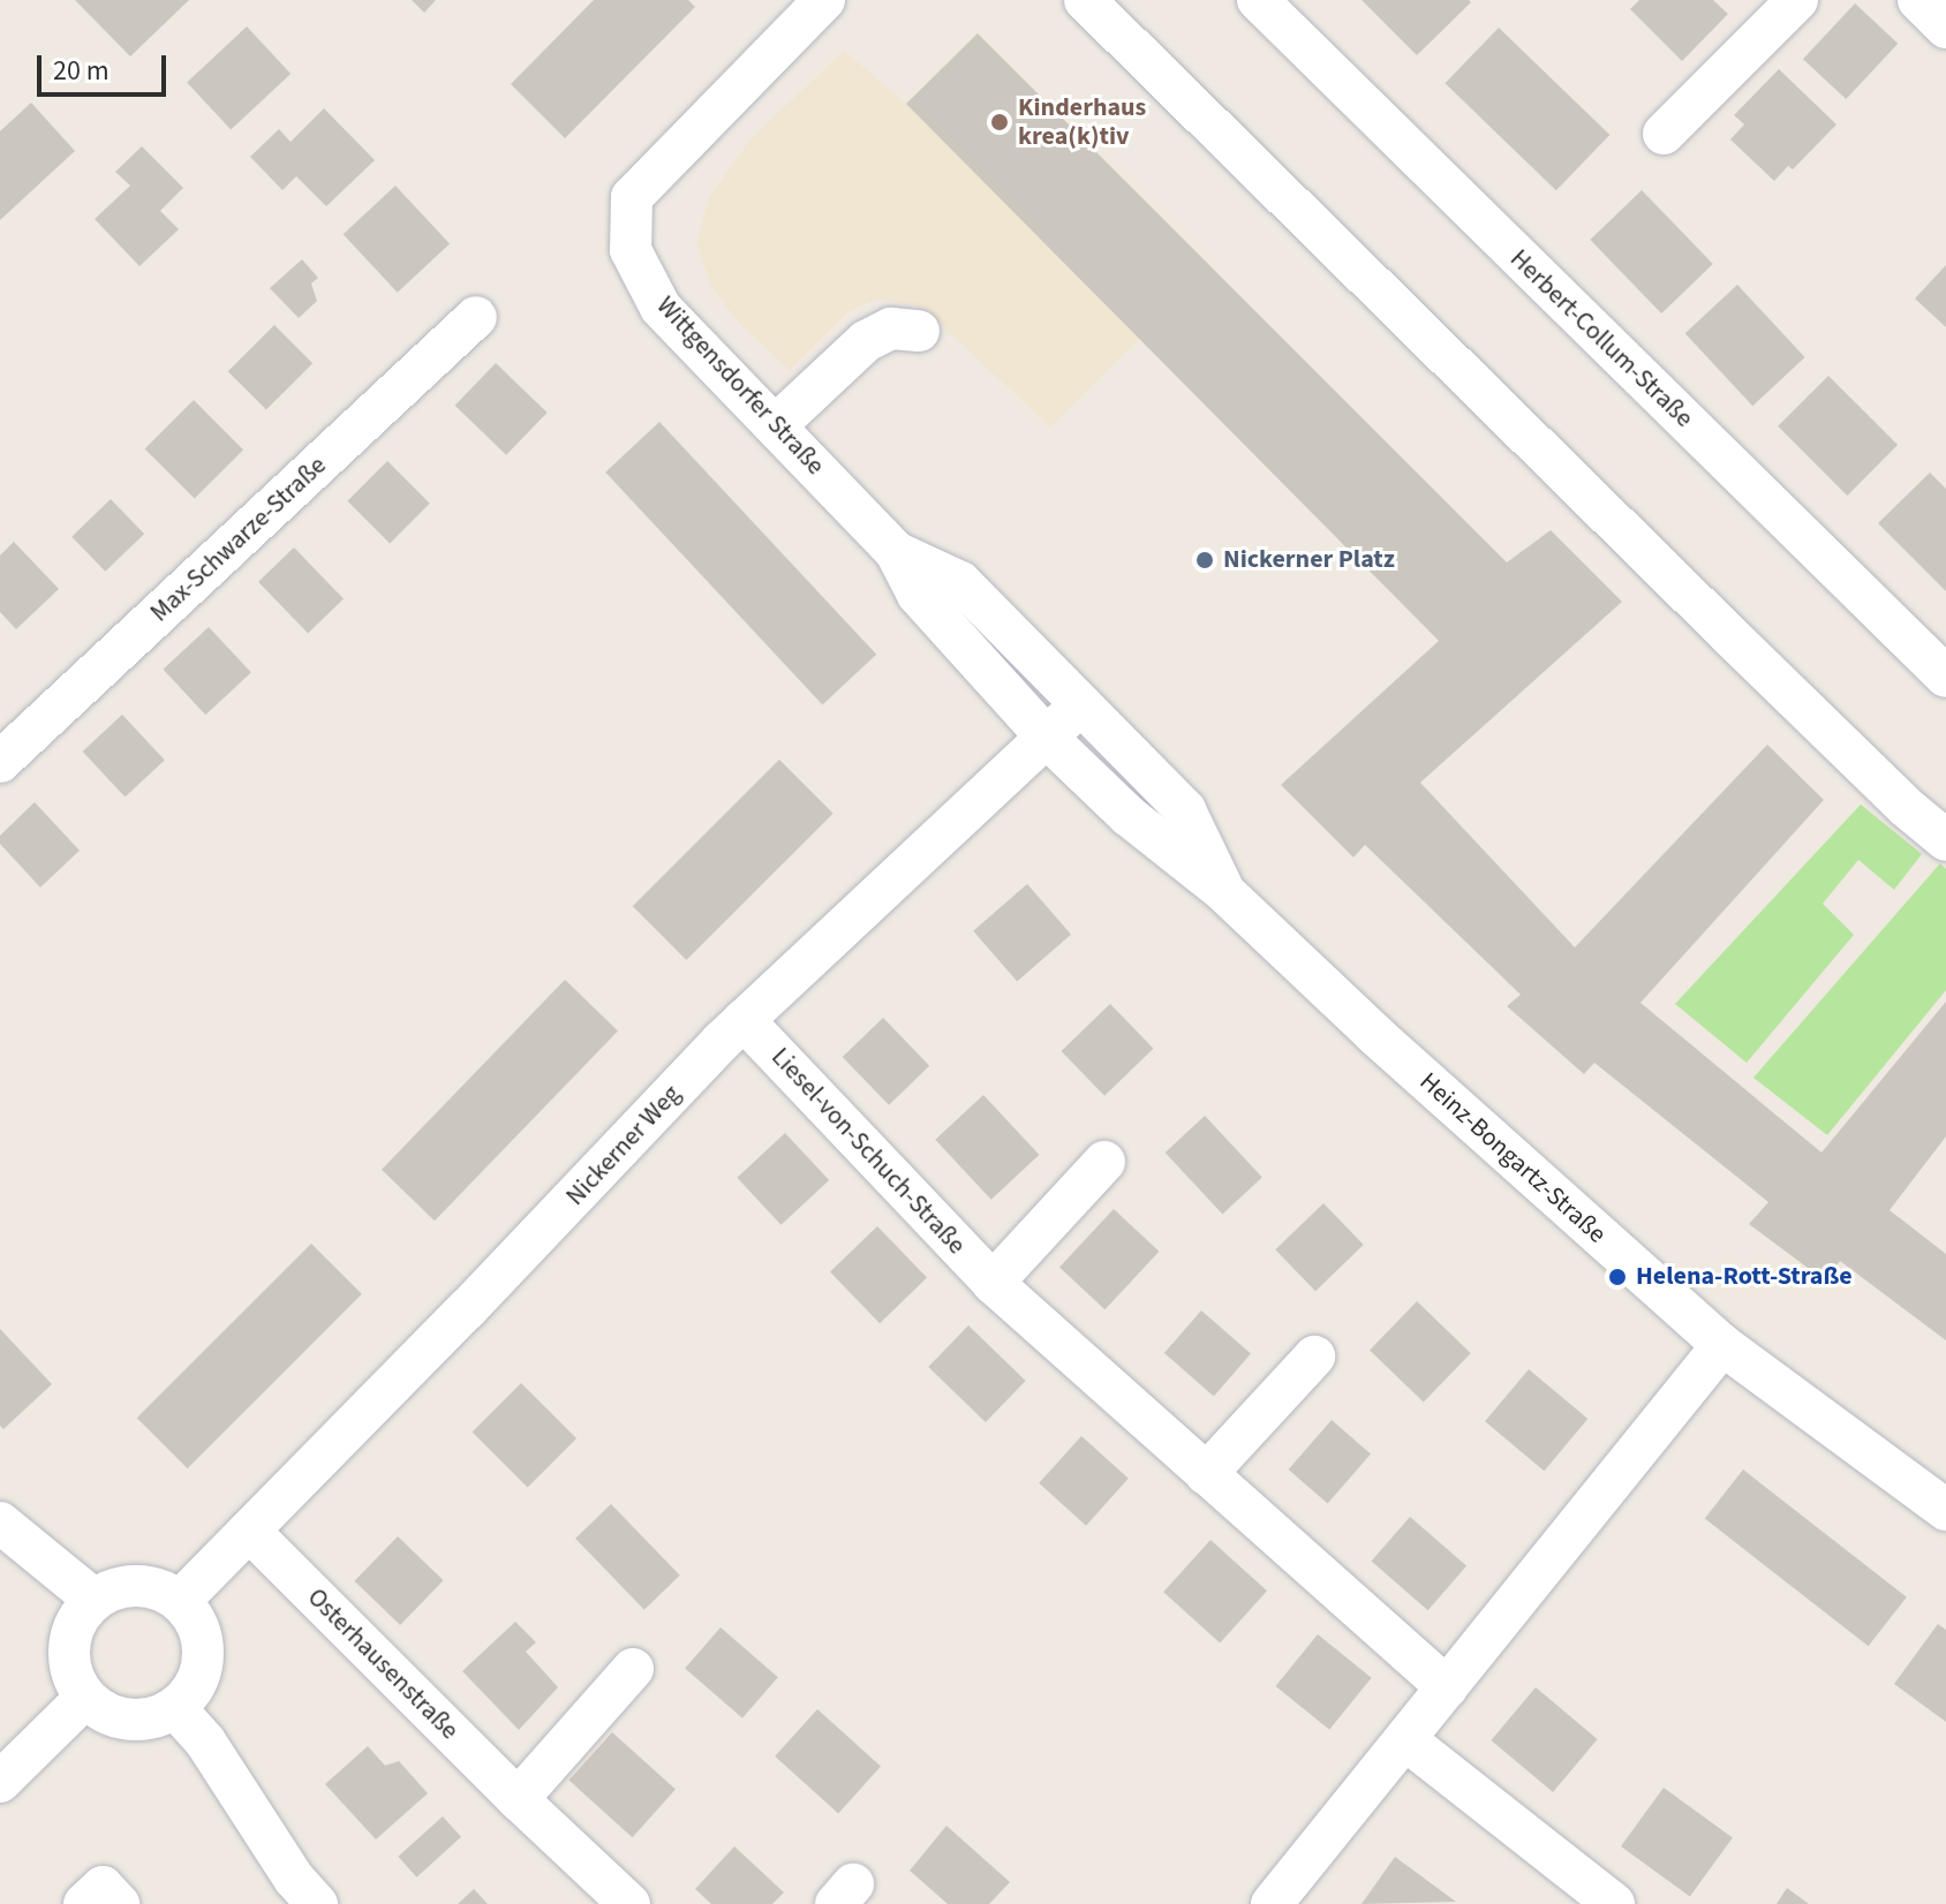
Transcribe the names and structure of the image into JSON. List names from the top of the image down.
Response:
{
  "streets": {
    "street": [
      "Herbert-Collum-Straße",
      "Wittgensdorfer Straße",
      "Max-Schwarze-Straße",
      "Nickerner Weg",
      "Liesel-von-Schuch-Straße",
      "Heinz-Bongartz-Straße",
      "Osterhausenstraße"
    ]
  },
  "crossings": [
    ["Wittgensdorfer Straße", "Nickerner Weg"],
    ["Wittgensdorfer Straße", "Heinz-Bongartz-Straße"],
    ["Nickerner Weg", "Liesel-von-Schuch-Straße"],
    ["Nickerner Weg", "Heinz-Bongartz-Straße"],
    ["Nickerner Weg", "Osterhausenstraße"]
  ],
  "places": ["Kinderhaus krea(k)tiv", "Nickerner Platz", "Helena-Rott-Straße"],
  "scale_bar": "20 m"
}
